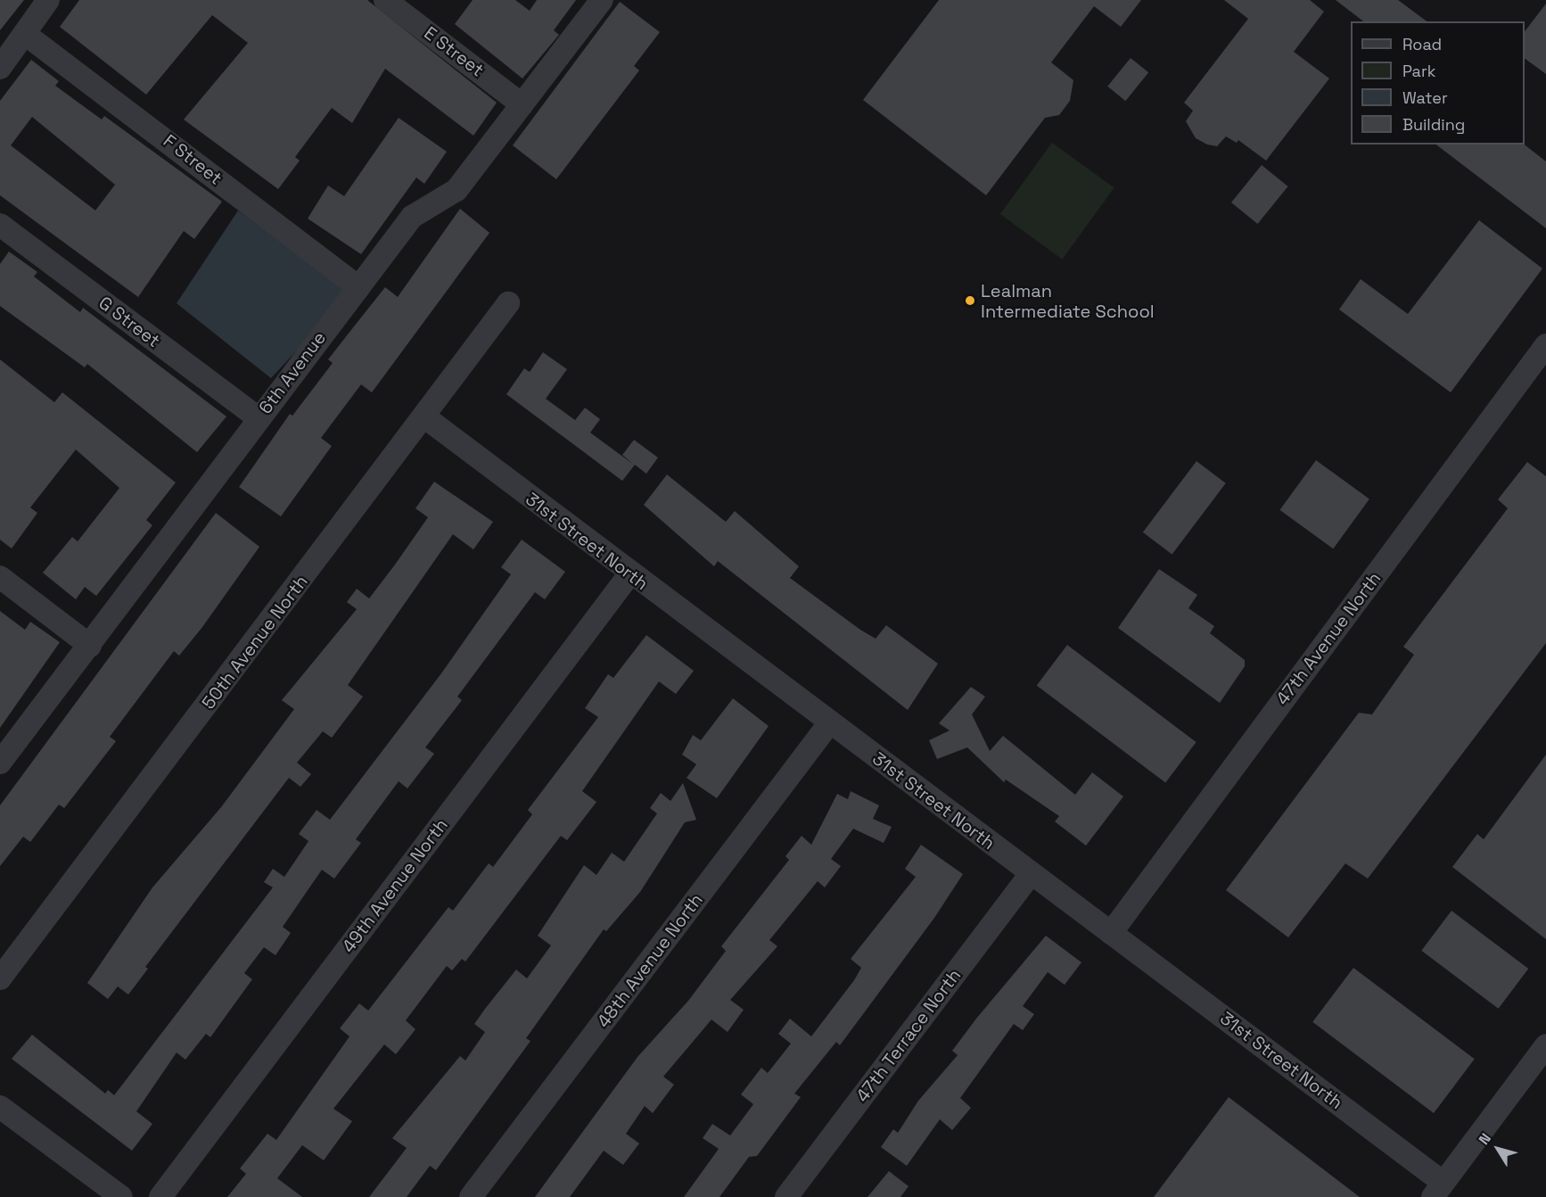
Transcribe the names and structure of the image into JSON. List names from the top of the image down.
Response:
{
  "streets": {
    "street": [
      "E Street",
      "F Street",
      "G Street",
      "6th Avenue",
      "31st Street North",
      "47th Avenue North",
      "50th Avenue North",
      "49th Avenue North",
      "48th Avenue North",
      "47th Terrace North"
    ]
  },
  "crossings": [
    ["E Street", "6th Avenue"],
    ["F Street", "6th Avenue"],
    ["G Street", "6th Avenue"],
    ["31st Street North", "47th Avenue North"],
    ["31st Street North", "50th Avenue North"],
    ["31st Street North", "49th Avenue North"],
    ["31st Street North", "48th Avenue North"],
    ["31st Street North", "47th Terrace North"]
  ],
  "places": ["Lealman Intermediate School"],
  "legend": [
    "Road",
    "Park",
    "Water",
    "Building"
  ],
  "north": "top left"
}
